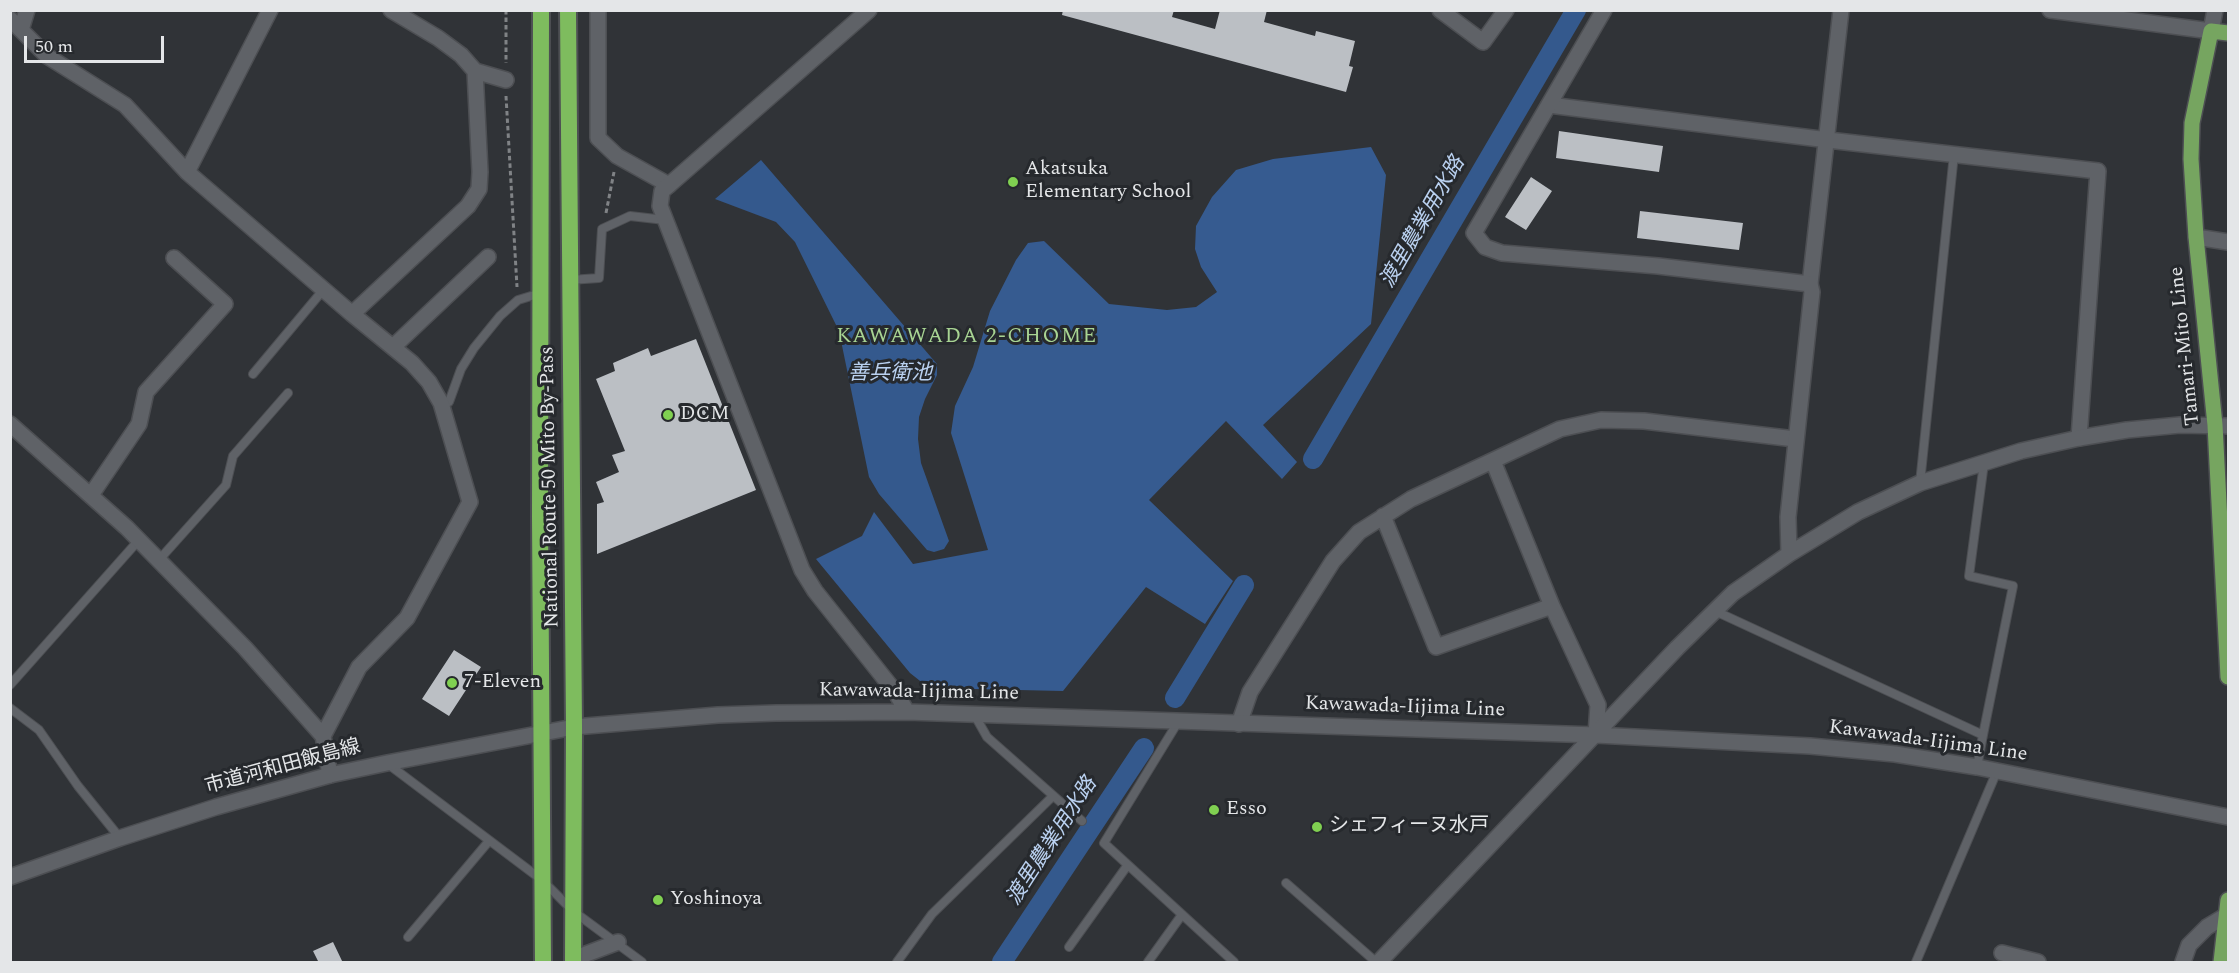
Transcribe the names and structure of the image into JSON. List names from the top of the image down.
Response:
{
  "streets": {
    "highway": ["National Route 50 Mito By-Pass"],
    "main road": ["Tamari-Mito Line"],
    "street": ["Kawawada-Iijima Line", "市道河和田飯島線"]
  },
  "crossings": [
    ["National Route 50 Mito By-Pass", "Kawawada-Iijima Line"],
    ["National Route 50 Mito By-Pass", "市道河和田飯島線"],
    ["Kawawada-Iijima Line", "市道河和田飯島線"]
  ],
  "districts": ["KAWAWADA 2-CHOME"],
  "water": ["渡里農業用水路", "善兵衛池"],
  "places": [
    "Akatsuka Elementary School",
    "DCM",
    "7-Eleven",
    "Esso",
    "シェフィーヌ水戸",
    "Yoshinoya"
  ],
  "scale_bar": "50 m"
}
